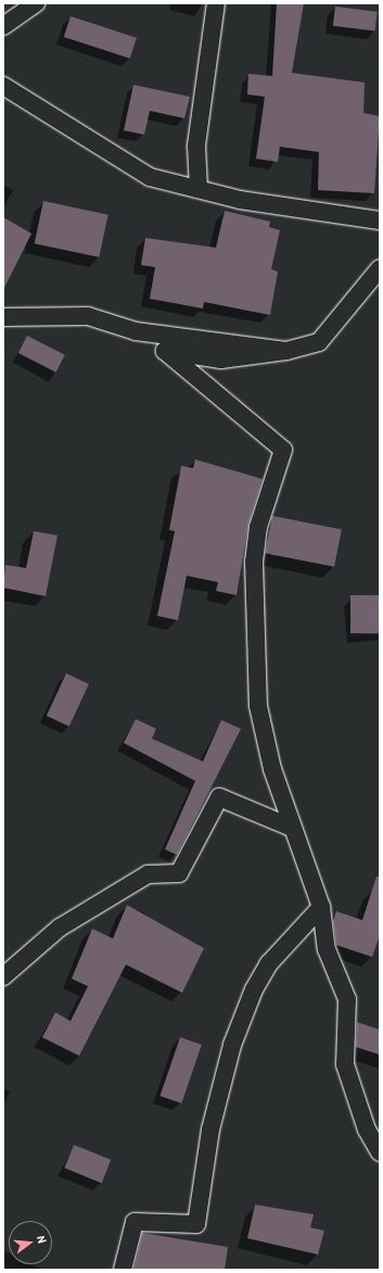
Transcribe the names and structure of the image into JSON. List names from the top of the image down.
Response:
{
  "north": "right"
}
